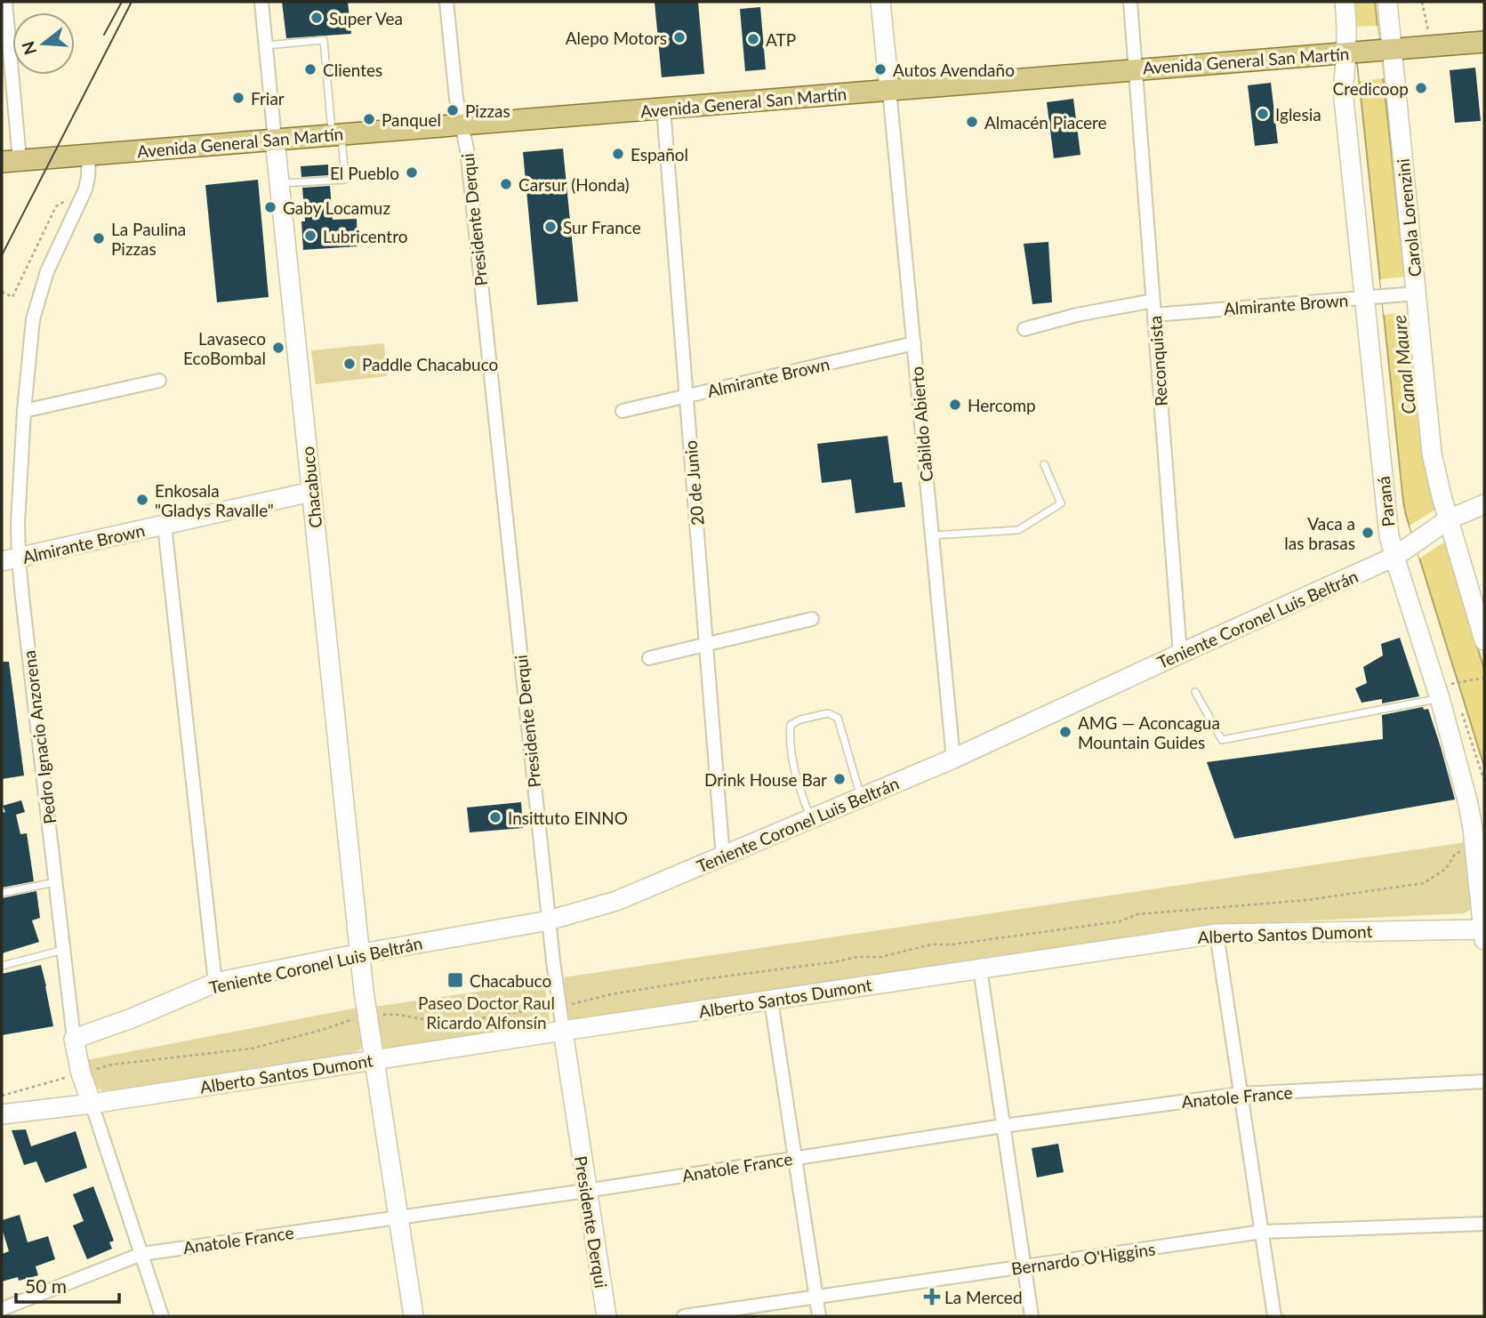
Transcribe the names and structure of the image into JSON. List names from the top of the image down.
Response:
{
  "streets": {
    "main road": ["Avenida General San Martín"],
    "street": [
      "Carola Lorenzini",
      "Presidente Derqui",
      "Almirante Brown",
      "Reconquista",
      "Cabildo Abierto",
      "20 de Junio",
      "Chacabuco",
      "Paraná",
      "Teniente Coronel Luis Beltrán",
      "Pedro Ignacio Anzorena",
      "Alberto Santos Dumont",
      "Anatole France",
      "Bernardo O'Higgins"
    ]
  },
  "crossings": [
    ["Avenida General San Martín", "Carola Lorenzini"],
    ["Avenida General San Martín", "Presidente Derqui"],
    ["Avenida General San Martín", "Reconquista"],
    ["Avenida General San Martín", "Cabildo Abierto"],
    ["Avenida General San Martín", "20 de Junio"],
    ["Avenida General San Martín", "Chacabuco"],
    ["Avenida General San Martín", "Paraná"],
    ["Avenida General San Martín", "Pedro Ignacio Anzorena"],
    ["Carola Lorenzini", "Almirante Brown"],
    ["Carola Lorenzini", "Teniente Coronel Luis Beltrán"],
    ["Presidente Derqui", "Teniente Coronel Luis Beltrán"],
    ["Presidente Derqui", "Alberto Santos Dumont"],
    ["Presidente Derqui", "Anatole France"],
    ["Almirante Brown", "Reconquista"],
    ["Almirante Brown", "Cabildo Abierto"],
    ["Almirante Brown", "20 de Junio"],
    ["Almirante Brown", "Chacabuco"],
    ["Almirante Brown", "Paraná"],
    ["Almirante Brown", "Pedro Ignacio Anzorena"],
    ["Reconquista", "Teniente Coronel Luis Beltrán"],
    ["Cabildo Abierto", "Teniente Coronel Luis Beltrán"],
    ["20 de Junio", "Teniente Coronel Luis Beltrán"],
    ["Chacabuco", "Teniente Coronel Luis Beltrán"],
    ["Chacabuco", "Alberto Santos Dumont"],
    ["Chacabuco", "Anatole France"],
    ["Paraná", "Teniente Coronel Luis Beltrán"],
    ["Paraná", "Alberto Santos Dumont"],
    ["Teniente Coronel Luis Beltrán", "Pedro Ignacio Anzorena"],
    ["Pedro Ignacio Anzorena", "Alberto Santos Dumont"],
    ["Pedro Ignacio Anzorena", "Anatole France"]
  ],
  "water": ["Canal Maure"],
  "parks": ["Paseo Doctor Raul Ricardo Alfonsín"],
  "places": {
    "other": [
      "Super Vea",
      "Alepo Motors",
      "ATP",
      "Clientes",
      "Autos Avendaño",
      "Credicoop",
      "Friar",
      "Pizzas",
      "Iglesia",
      "Panquel",
      "Almacén Piacere",
      "Español",
      "El Pueblo",
      "Carsur (Honda)",
      "Gaby Locamuz",
      "Sur France",
      "Lubricentro",
      "La Paulina Pizzas",
      "Lavaseco EcoBombal",
      "Paddle Chacabuco",
      "Hercomp",
      "Enkosala \"Gladys Ravalle\"",
      "Vaca a las brasas",
      "AMG — Aconcagua Mountain Guides",
      "Drink House Bar",
      "Insittuto EINNO"
    ],
    "transit": ["Chacabuco"],
    "health": ["La Merced"]
  },
  "scale_bar": "50 m",
  "north": "left"
}
